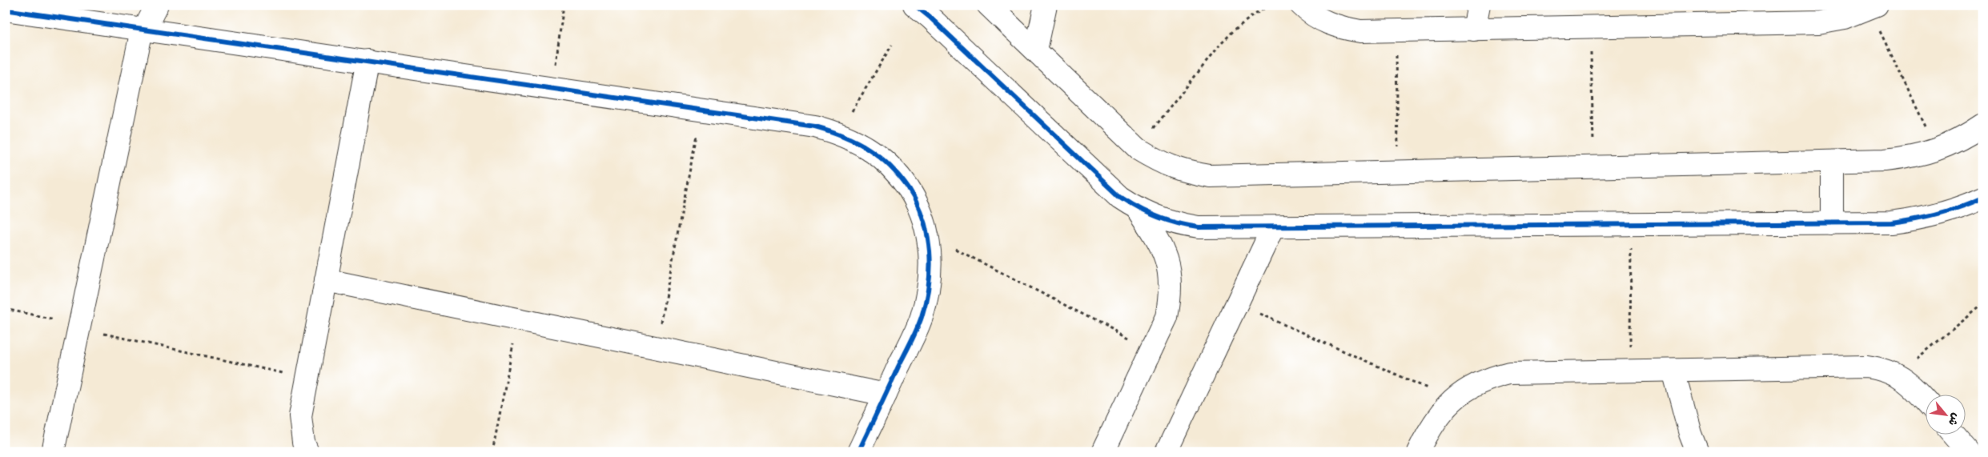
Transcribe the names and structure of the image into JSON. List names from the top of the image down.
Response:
{
  "north": "bottom right"
}
